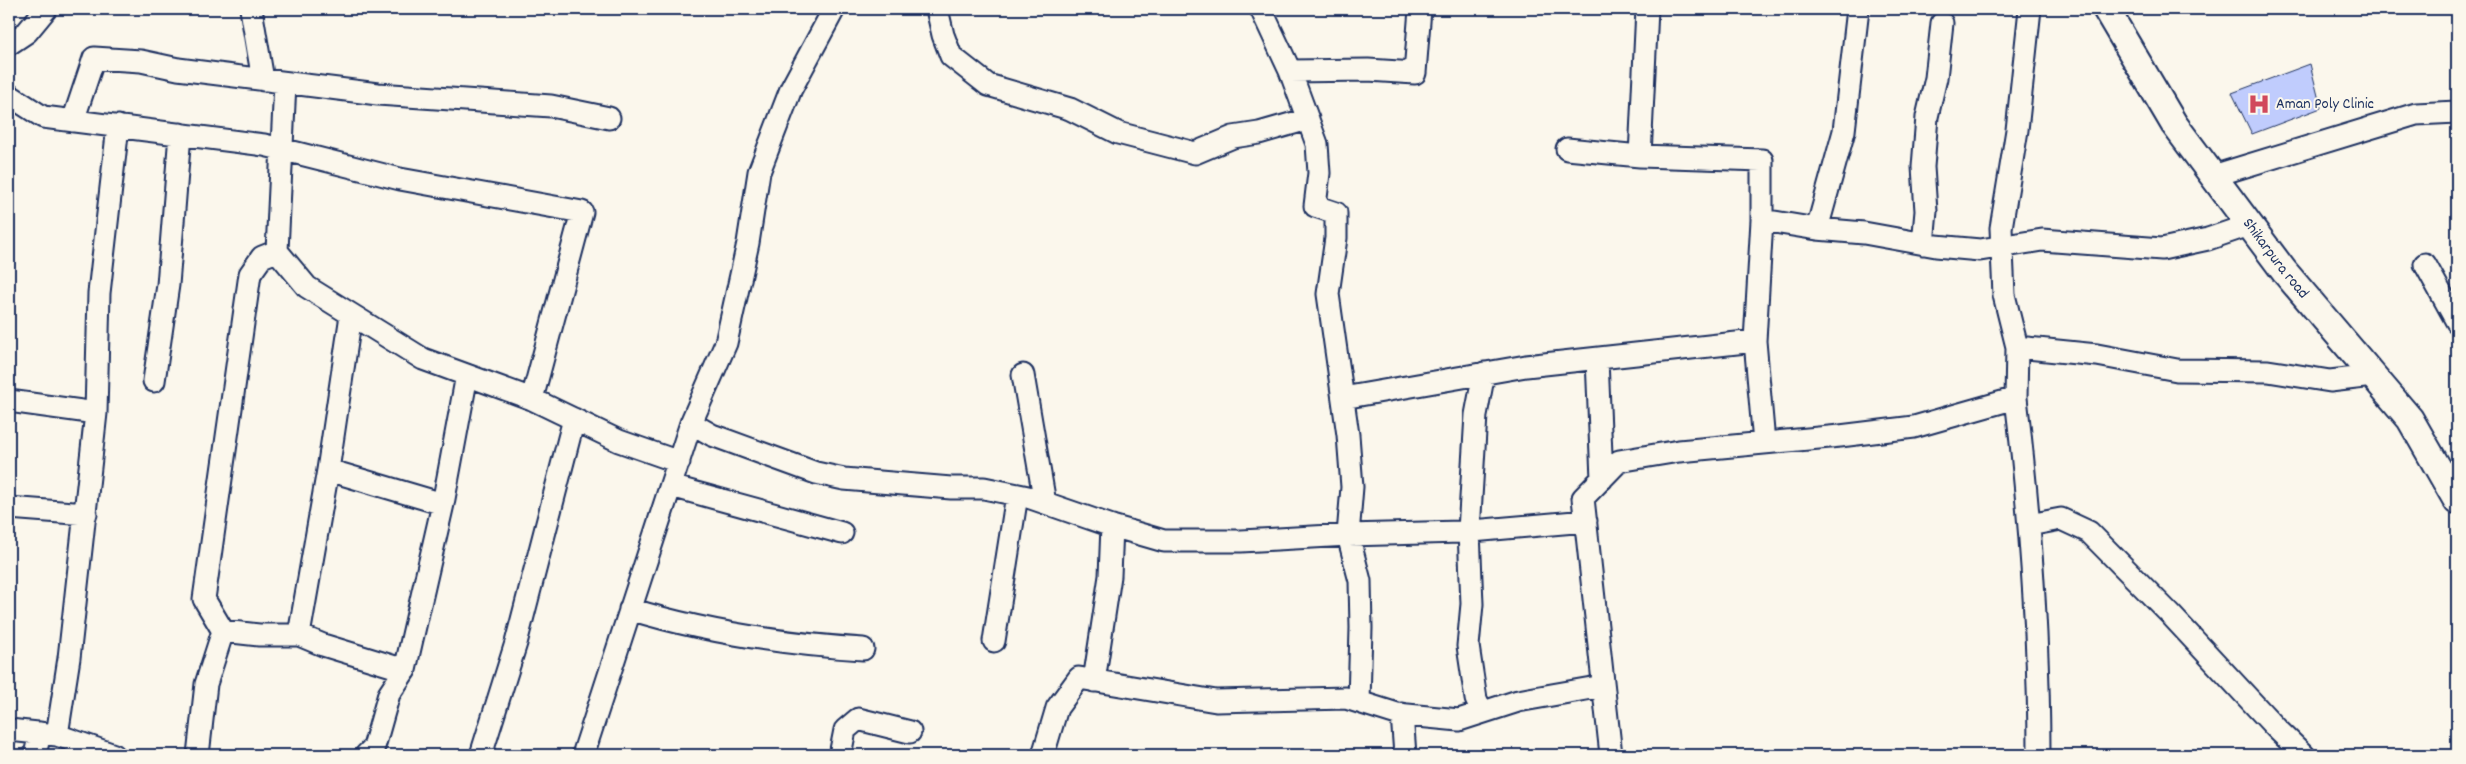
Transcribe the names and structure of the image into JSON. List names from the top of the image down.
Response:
{
  "streets": {
    "street": ["Shikarpura road"]
  },
  "places": {
    "hospital": ["Aman Poly Clinic"]
  }
}
